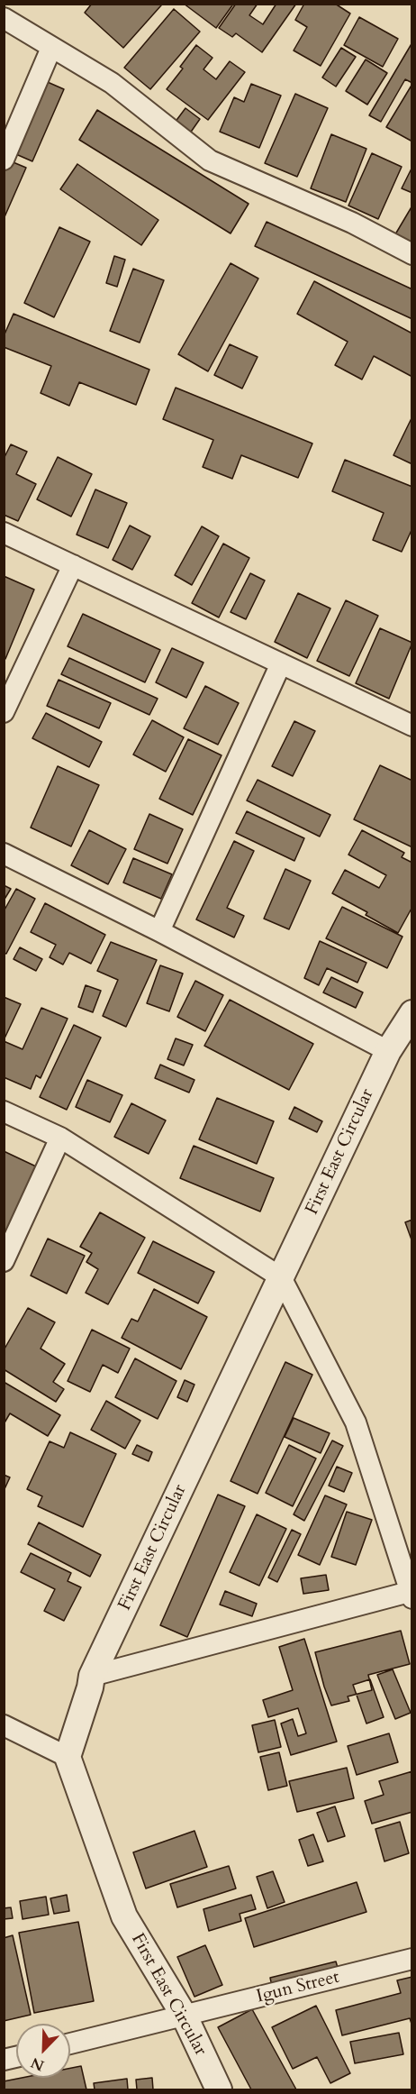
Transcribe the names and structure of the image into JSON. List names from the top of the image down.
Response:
{
  "streets": {
    "street": ["First East Circular", "Igun Street"]
  },
  "crossings": [
    ["First East Circular", "Igun Street"]
  ],
  "north": "bottom left"
}
